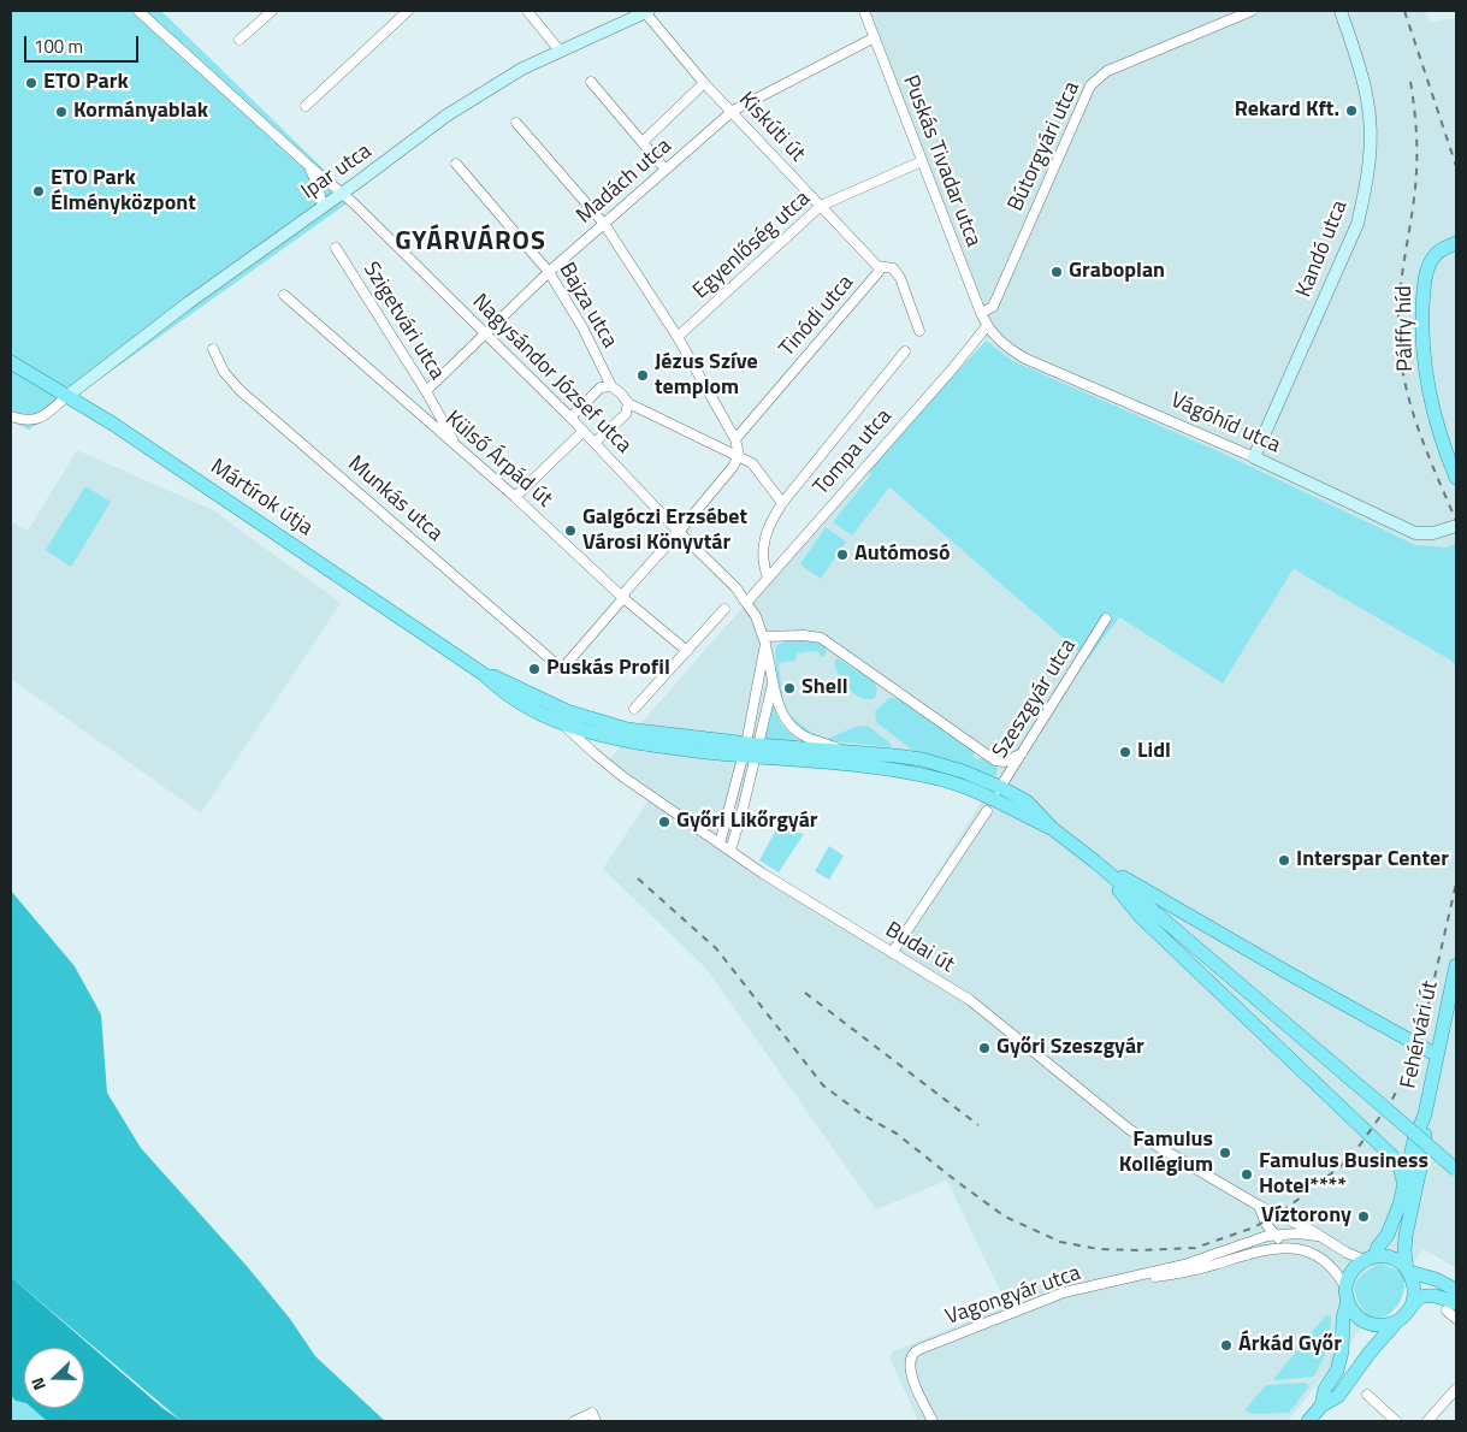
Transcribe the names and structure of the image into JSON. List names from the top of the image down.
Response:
{
  "streets": {
    "main road": ["Pálffy híd", "Mártírok útja", "Fehérvári út"],
    "street": [
      "Kiskúti út",
      "Bútorgyári utca",
      "Puskás Tivadar utca",
      "Ipar utca",
      "Madách utca",
      "Egyenlőség utca",
      "Kandó utca",
      "Bajza utca",
      "Tinódi utca",
      "Szigetvári utca",
      "Nagysándor József utca",
      "Vágóhíd utca",
      "Tompa utca",
      "Külső Árpád út",
      "Munkás utca",
      "Szeszgyár utca",
      "Budai út",
      "Vagongyár utca"
    ]
  },
  "crossings": [
    ["Kiskúti út", "Ipar utca"],
    ["Kiskúti út", "Madách utca"],
    ["Kiskúti út", "Egyenlőség utca"],
    ["Kiskúti út", "Tinódi utca"],
    ["Bútorgyári utca", "Puskás Tivadar utca"],
    ["Puskás Tivadar utca", "Madách utca"],
    ["Puskás Tivadar utca", "Egyenlőség utca"],
    ["Puskás Tivadar utca", "Vágóhíd utca"],
    ["Puskás Tivadar utca", "Tompa utca"],
    ["Ipar utca", "Nagysándor József utca"],
    ["Ipar utca", "Mártírok útja"],
    ["Madách utca", "Bajza utca"],
    ["Madách utca", "Szigetvári utca"],
    ["Madách utca", "Nagysándor József utca"],
    ["Kandó utca", "Vágóhíd utca"],
    ["Szigetvári utca", "Külső Árpád út"],
    ["Nagysándor József utca", "Tompa utca"],
    ["Vágóhíd utca", "Tompa utca"],
    ["Külső Árpád út", "Munkás utca"],
    ["Mártírok útja", "Budai út"],
    ["Budai út", "Fehérvári út"],
    ["Budai út", "Vagongyár utca"]
  ],
  "districts": ["GYÁRVÁROS"],
  "places": [
    "ETO Park",
    "Rekard Kft.",
    "Kormányablak",
    "ETO Park Élményközpont",
    "Graboplan",
    "Jézus Szíve templom",
    "Galgóczi Erzsébet Városi Könyvtár",
    "Autómosó",
    "Puskás Profil",
    "Shell",
    "Lidl",
    "Győri Likőrgyár",
    "Interspar Center",
    "Győri Szeszgyár",
    "Famulus Kollégium",
    "Famulus Business Hotel****",
    "Víztorony",
    "Árkád Győr"
  ],
  "scale_bar": "100 m",
  "north": "left"
}
